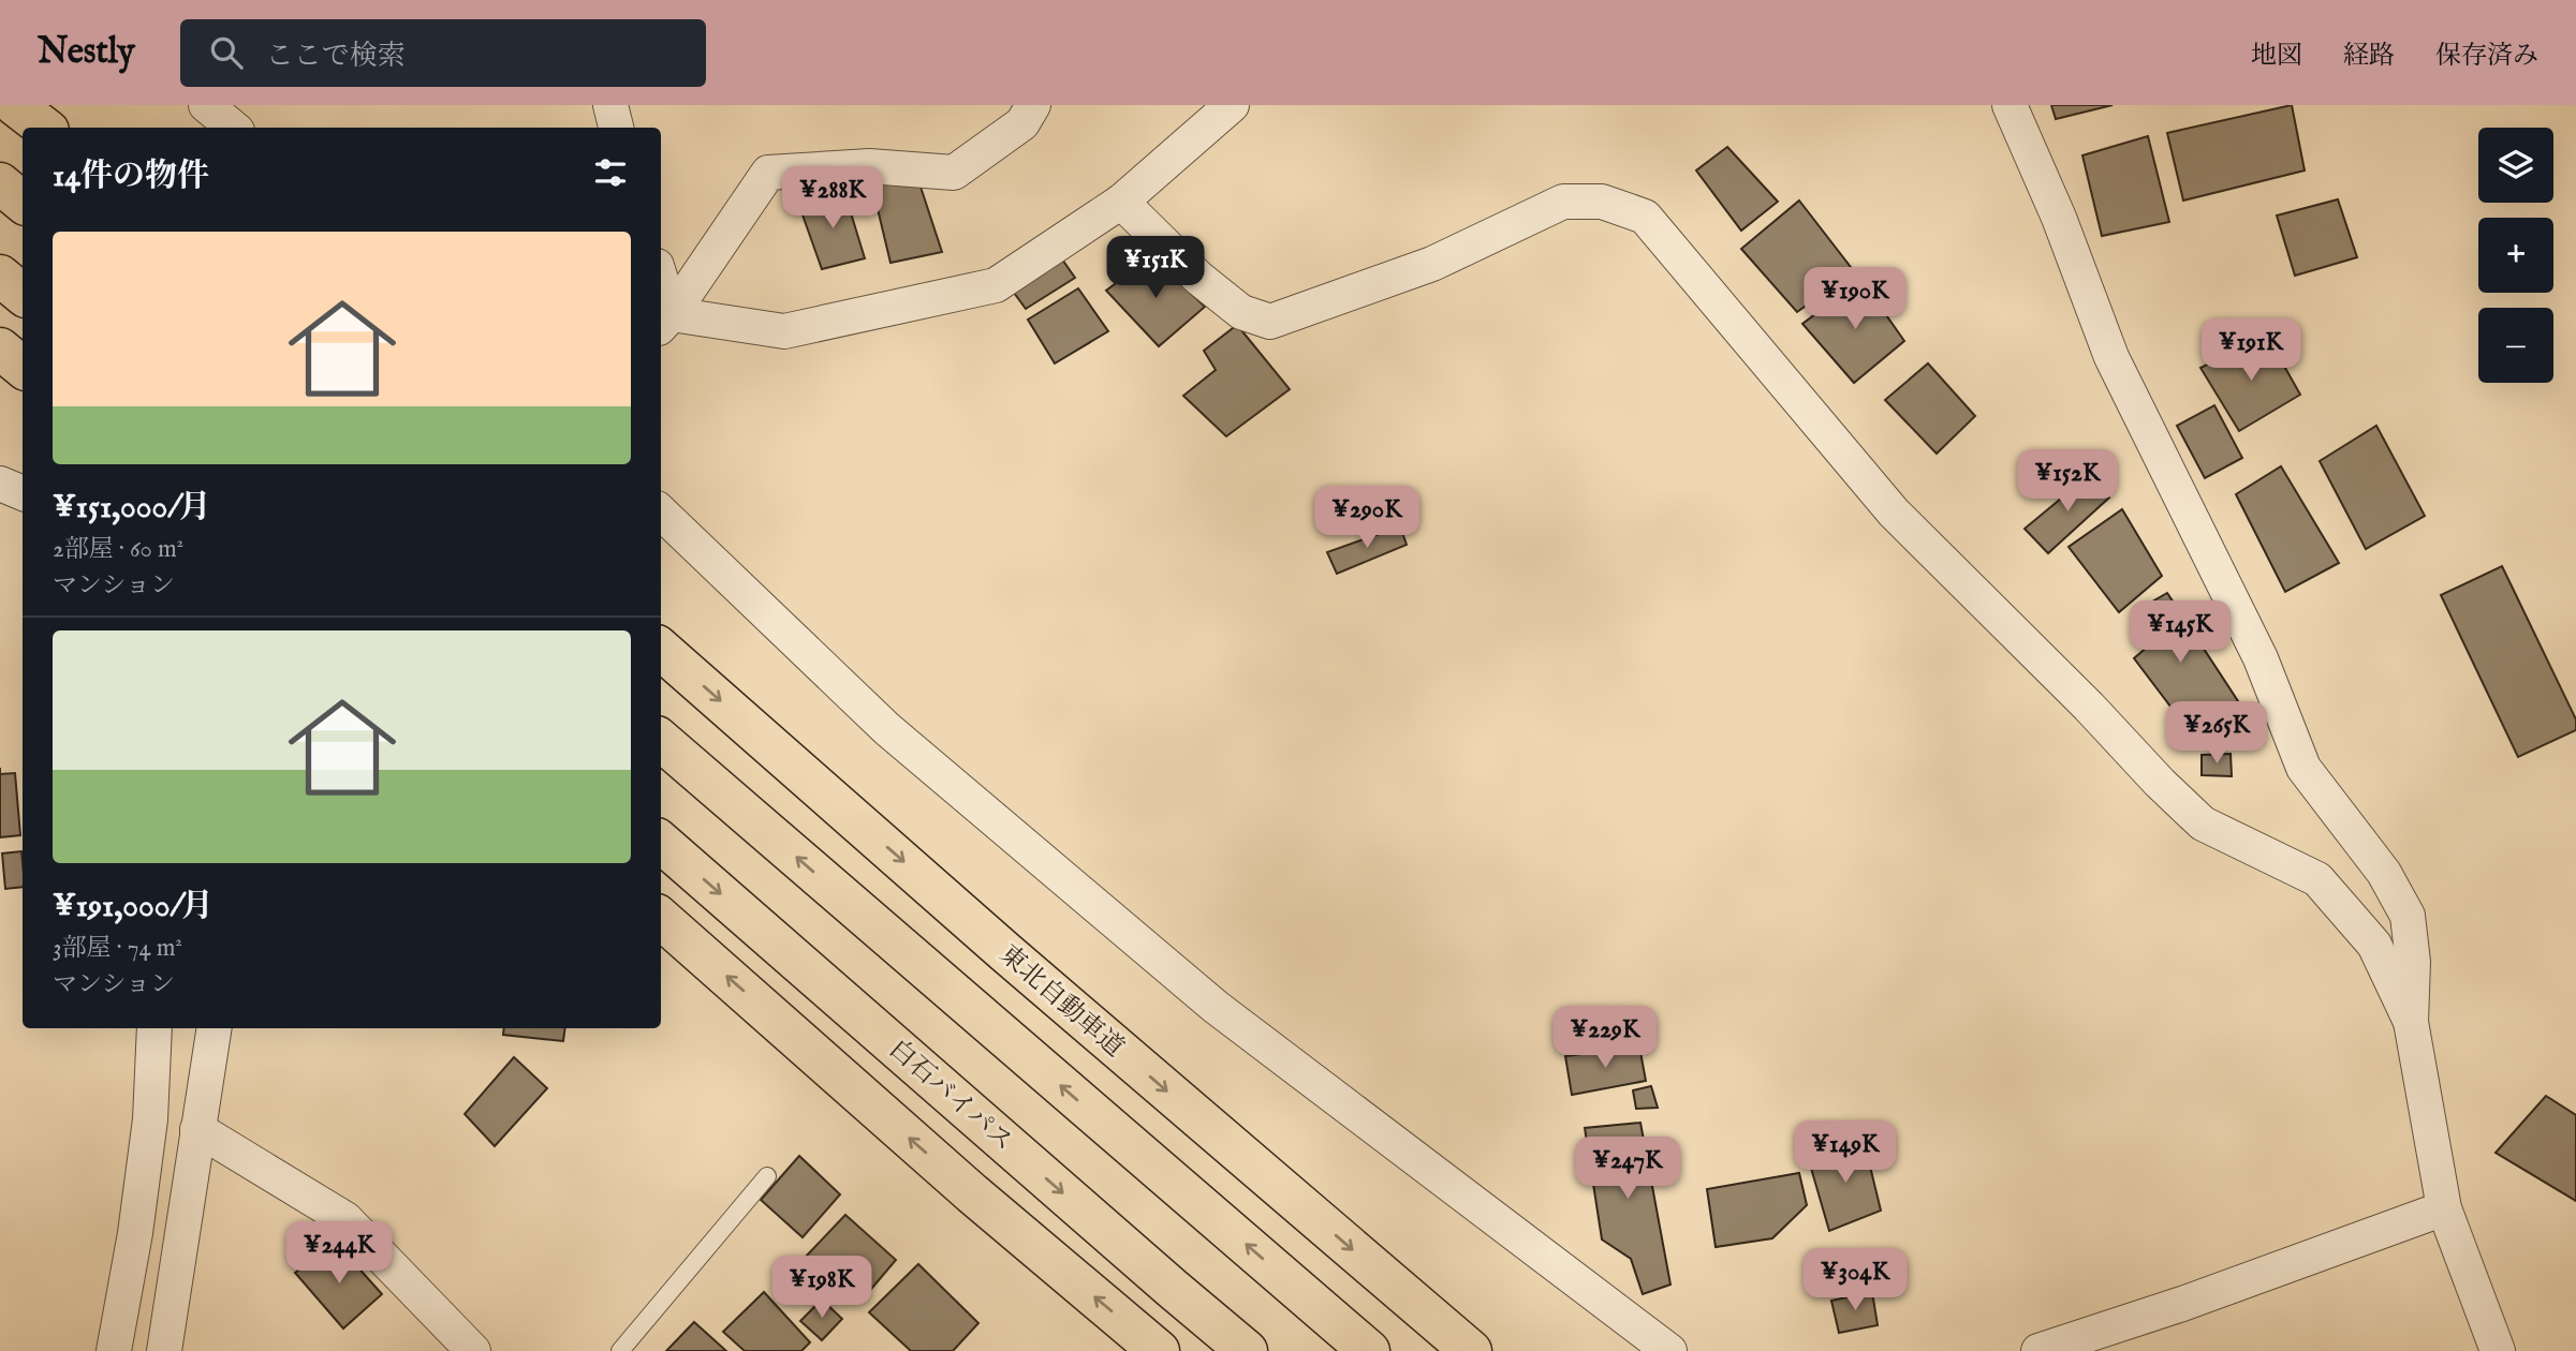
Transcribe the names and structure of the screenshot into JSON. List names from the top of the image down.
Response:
{
  "streets": {
    "highway": ["東北自動車道", "白石バイパス"]
  },
  "page": {
    "header": "Nestly",
    "search": "ここで検索",
    "nav": ["地図", "経路", "保存済み"],
    "map_buttons": ["+", "−"],
    "heading": "14件の物件",
    "price": [
      "¥288K",
      "¥151K",
      "¥190K",
      "¥191K",
      "¥152K",
      "¥290K",
      "¥145K",
      "¥265K",
      "¥229K",
      "¥149K",
      "¥247K",
      "¥244K",
      "¥304K",
      "¥198K"
    ],
    "list": [
      {
        "name": "¥151,000/月",
        "note": "2部屋 · 60 m² · マンション"
      },
      {
        "name": "¥191,000/月",
        "note": "3部屋 · 74 m² · マンション"
      }
    ]
  }
}
